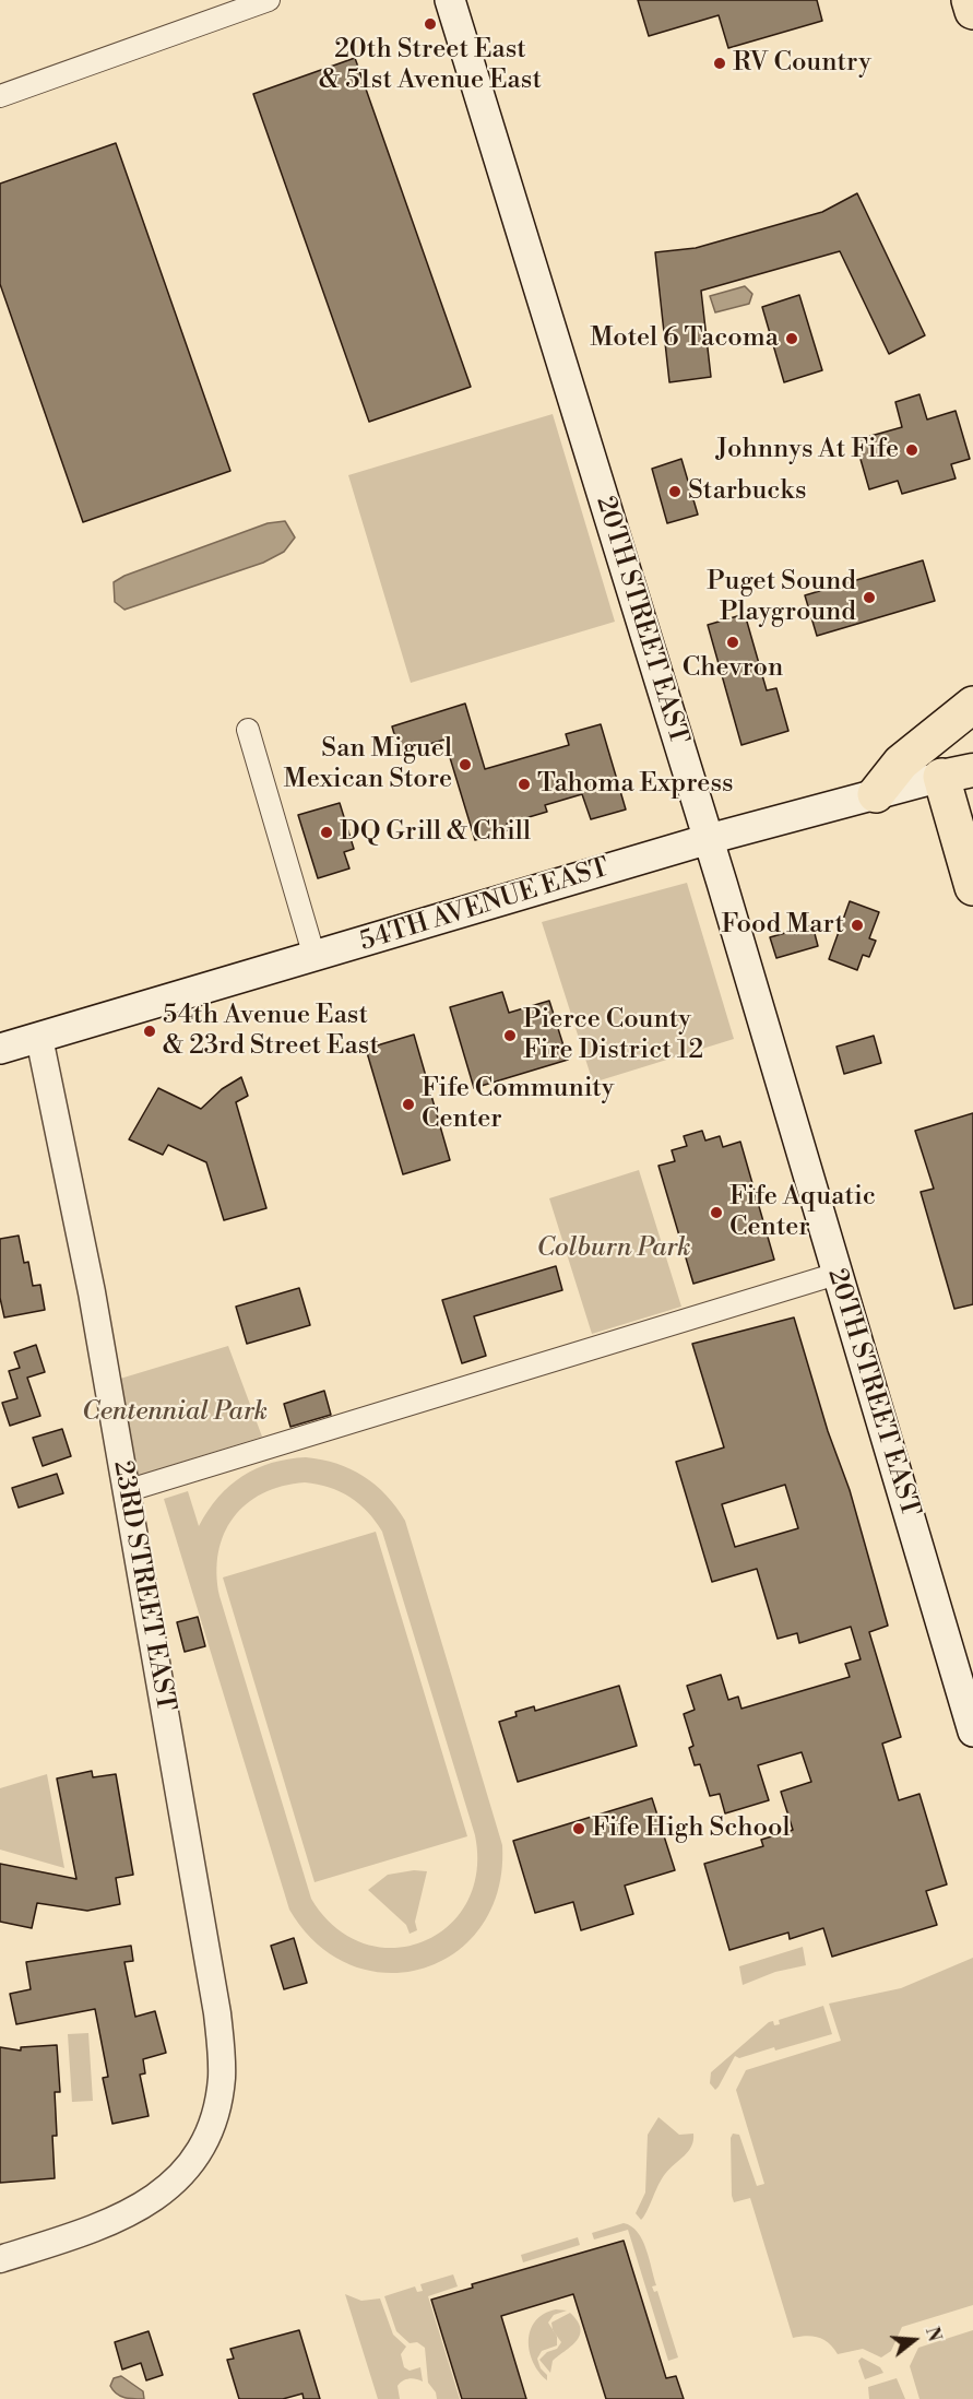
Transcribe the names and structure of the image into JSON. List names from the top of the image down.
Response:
{
  "streets": {
    "main road": ["20TH STREET EAST", "54TH AVENUE EAST"],
    "street": ["23RD STREET EAST"]
  },
  "crossings": [
    ["20TH STREET EAST", "54TH AVENUE EAST"],
    ["54TH AVENUE EAST", "23RD STREET EAST"]
  ],
  "parks": ["Colburn Park", "Centennial Park"],
  "places": [
    "20th Street East & 51st Avenue East",
    "RV Country",
    "Motel 6 Tacoma",
    "Johnnys At Fife",
    "Starbucks",
    "Puget Sound Playground",
    "Chevron",
    "San Miguel Mexican Store",
    "Tahoma Express",
    "DQ Grill & Chill",
    "Food Mart",
    "54th Avenue East & 23rd Street East",
    "Pierce County Fire District 12",
    "Fife Community Center",
    "Fife Aquatic Center",
    "Fife High School"
  ],
  "north": "right"
}
